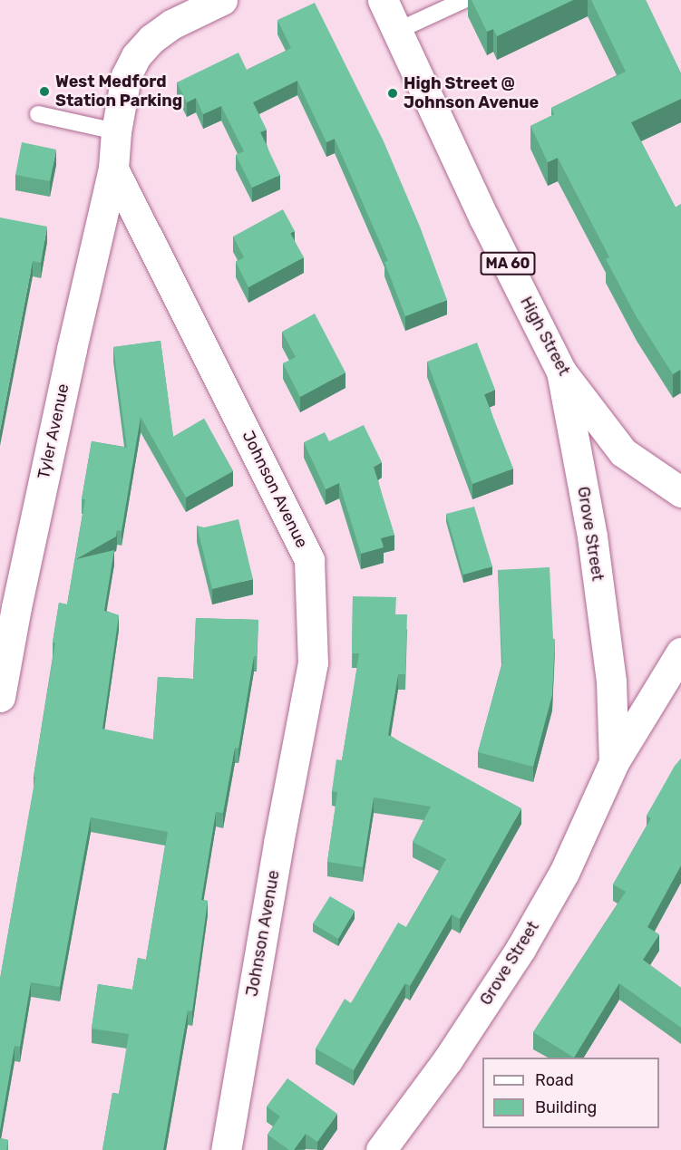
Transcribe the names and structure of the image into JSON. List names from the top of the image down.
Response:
{
  "streets": {
    "street": [
      "MA 60",
      "High Street",
      "Tyler Avenue",
      "Johnson Avenue",
      "Grove Street"
    ]
  },
  "crossings": [
    ["High Street", "Grove Street"],
    ["Tyler Avenue", "Johnson Avenue"]
  ],
  "places": ["West Medford Station Parking", "High Street @ Johnson Avenue"],
  "legend": ["Road", "Building"]
}
